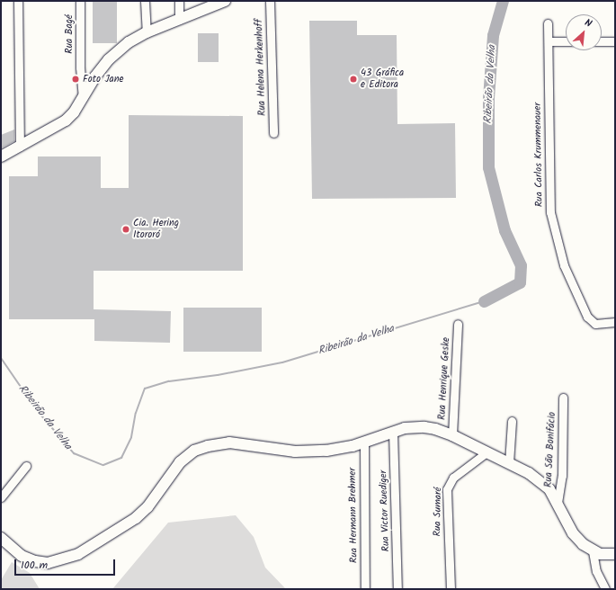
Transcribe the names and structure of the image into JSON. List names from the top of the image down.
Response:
{
  "streets": {
    "street": [
      "Rua Bagé",
      "Rua Helena Herkenhoff",
      "Rua Carlos Krummenauer",
      "Rua Henrique Geske",
      "Rua São Bonifácio",
      "Rua Victor Ruediger",
      "Rua Sumaré",
      "Rua Hermann Brehmer"
    ]
  },
  "water": ["Ribeirão da Velha"],
  "places": ["Foto Jane", "43 Gráfica e Editora", "Cia. Hering Itororó"],
  "scale_bar": "100 m",
  "north": "top right"
}
